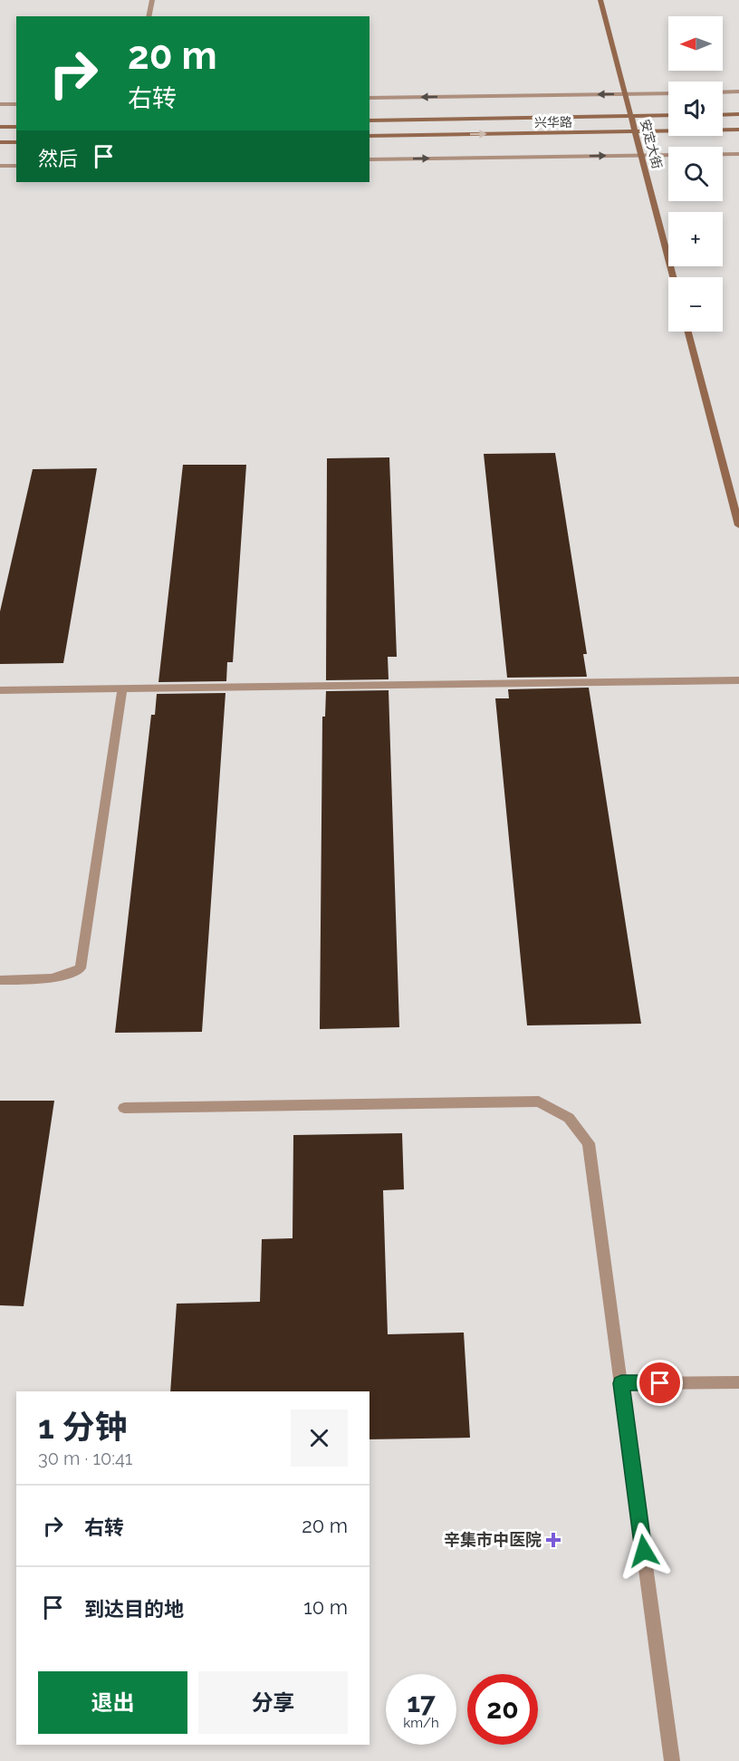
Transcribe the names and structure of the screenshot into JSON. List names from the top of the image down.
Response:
{
  "streets": {
    "street": ["兴华路", "安定大街"]
  },
  "crossings": [
    ["兴华路", "安定大街"]
  ],
  "places": {
    "health": ["辛集市中医院"]
  },
  "north": "left",
  "page": {
    "map_buttons": ["+", "−"],
    "turn": ["20 m", "右转"],
    "then": "然后",
    "heading": ["1 分钟", "30 m · 10:41"],
    "list": [
      {
        "name": "右转",
        "value": "20 m"
      },
      {
        "name": "到达目的地",
        "value": "10 m"
      }
    ],
    "buttons": ["退出", "分享"],
    "speed": "17 km/h",
    "limit": "20"
  }
}
